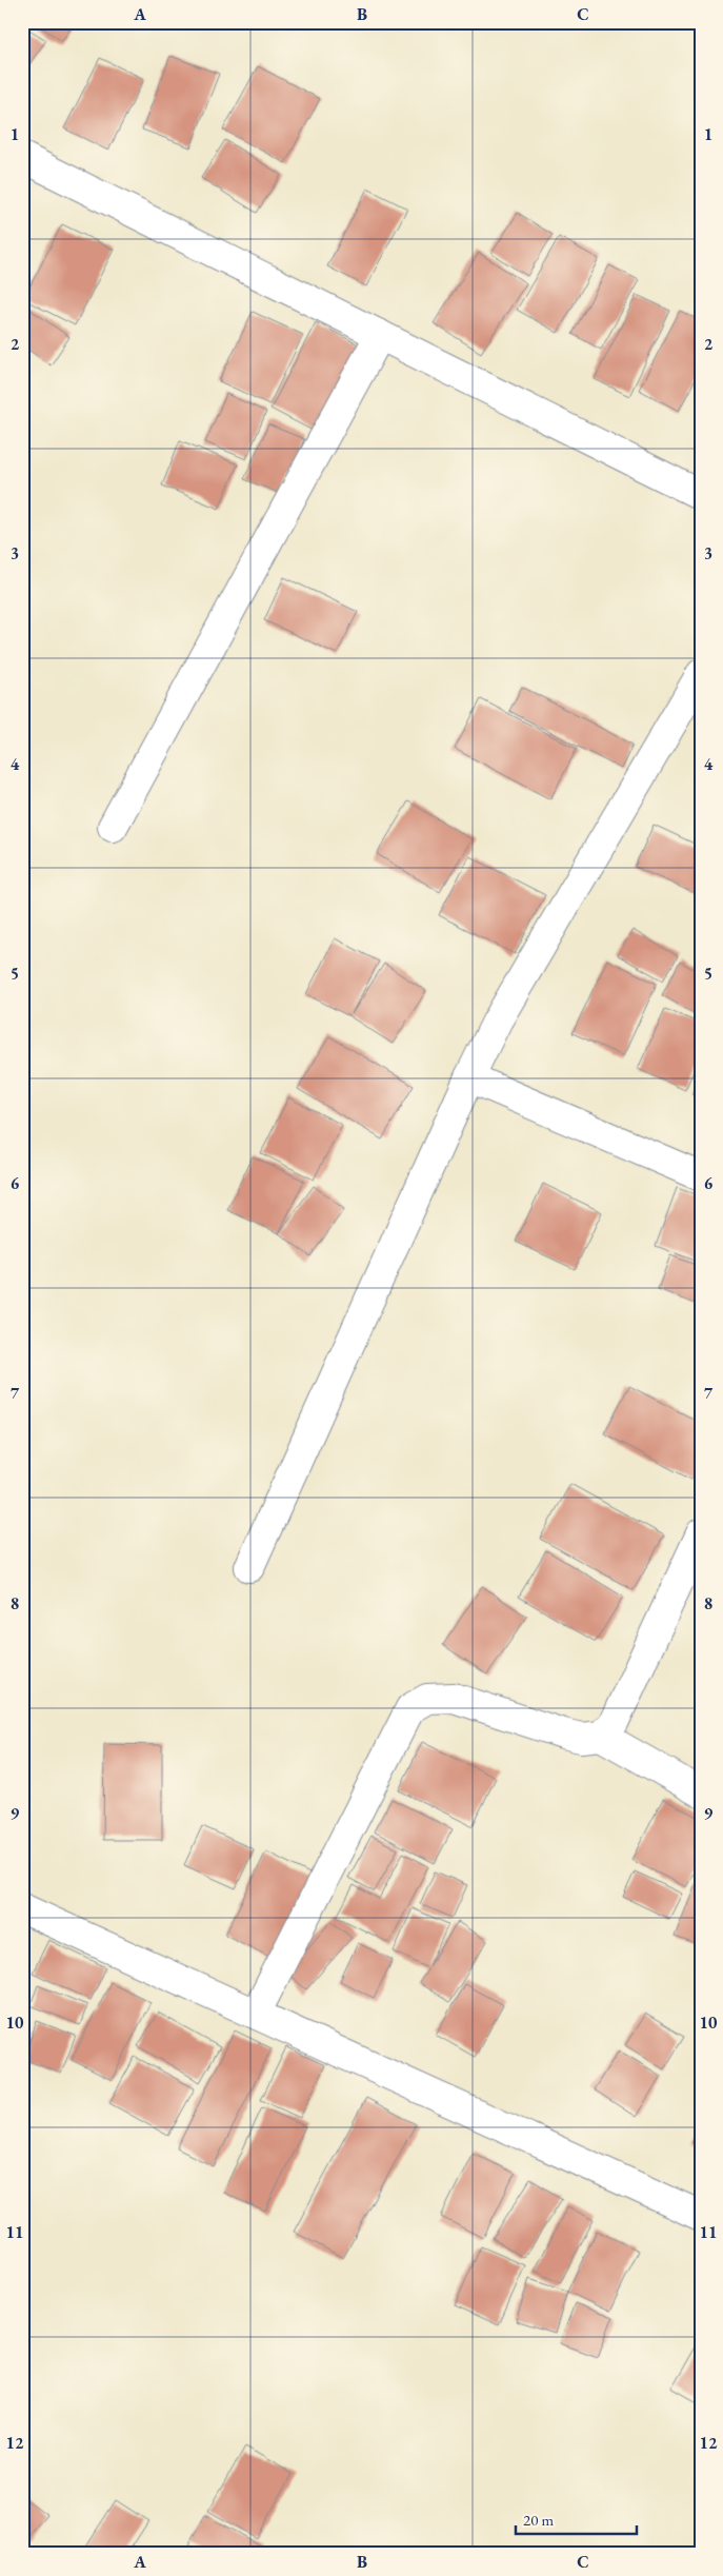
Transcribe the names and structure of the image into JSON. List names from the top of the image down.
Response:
{
  "scale_bar": "20 m",
  "grid": {
    "columns": ["A", "B", "C"],
    "rows": [
      "1",
      "2",
      "3",
      "4",
      "5",
      "6",
      "7",
      "8",
      "9",
      "10",
      "11",
      "12"
    ]
  }
}
